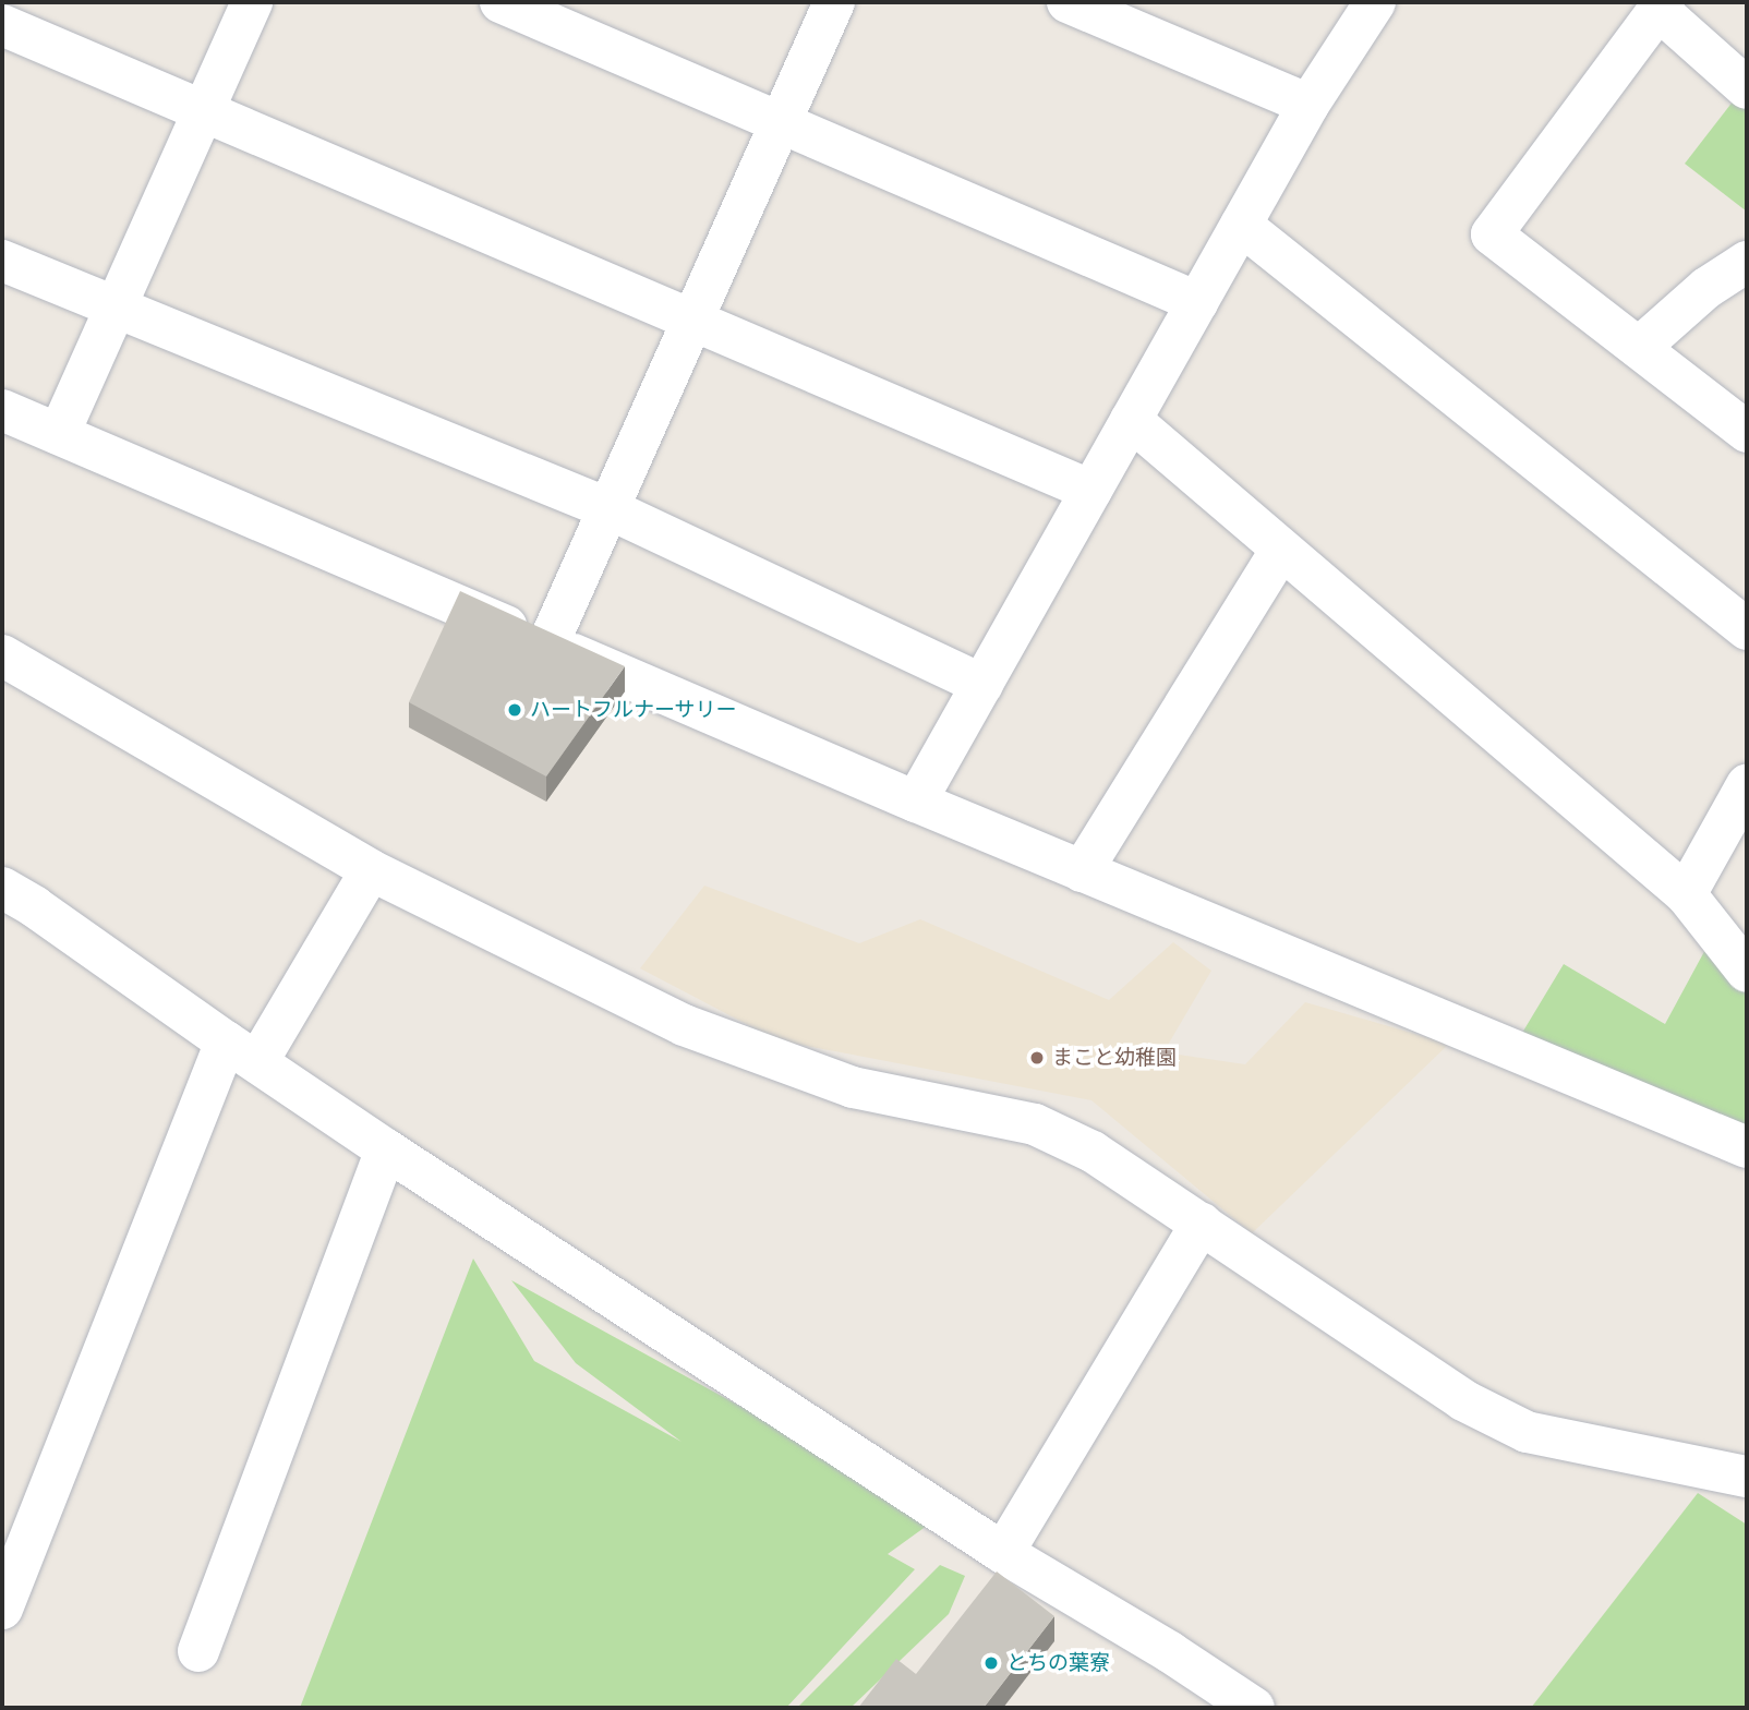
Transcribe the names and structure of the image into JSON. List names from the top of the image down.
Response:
{
  "places": ["ハートフルナーサリー", "まこと幼稚園", "とちの葉寮"]
}
